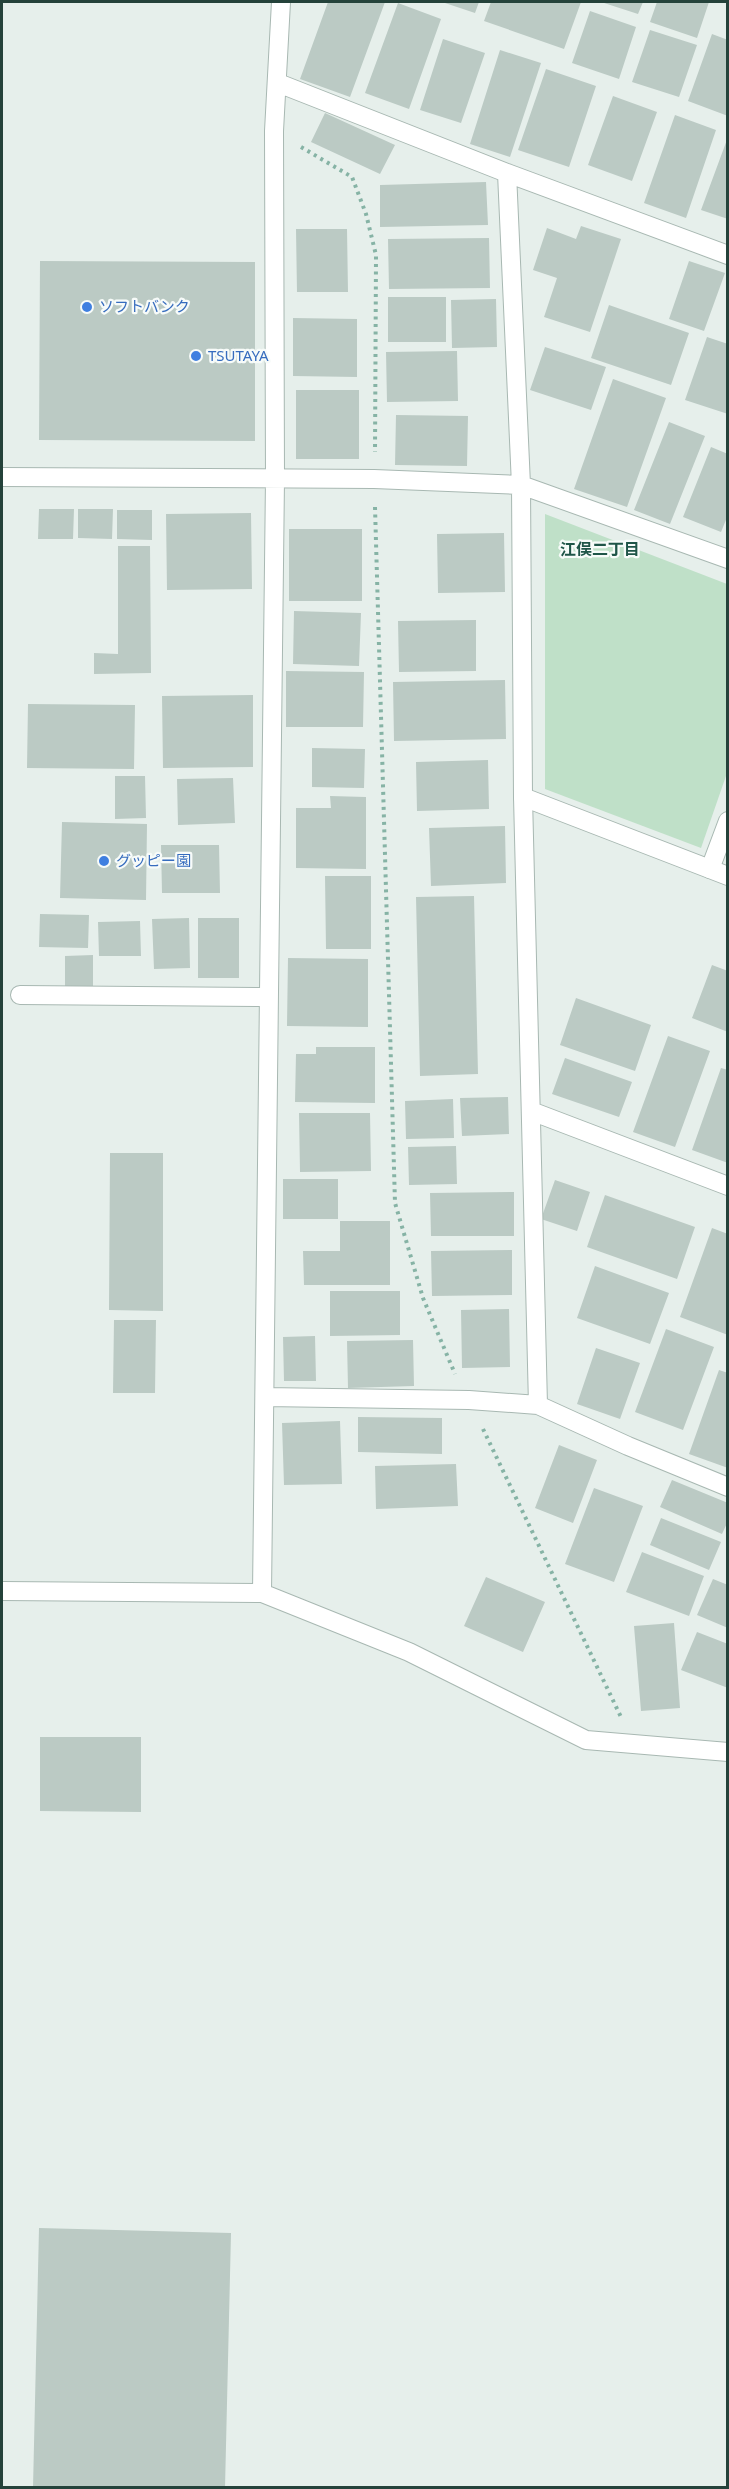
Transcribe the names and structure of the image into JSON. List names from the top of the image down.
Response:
{
  "districts": ["江俣二丁目"],
  "places": ["ソフトバンク", "TSUTAYA", "グッピー園"]
}
